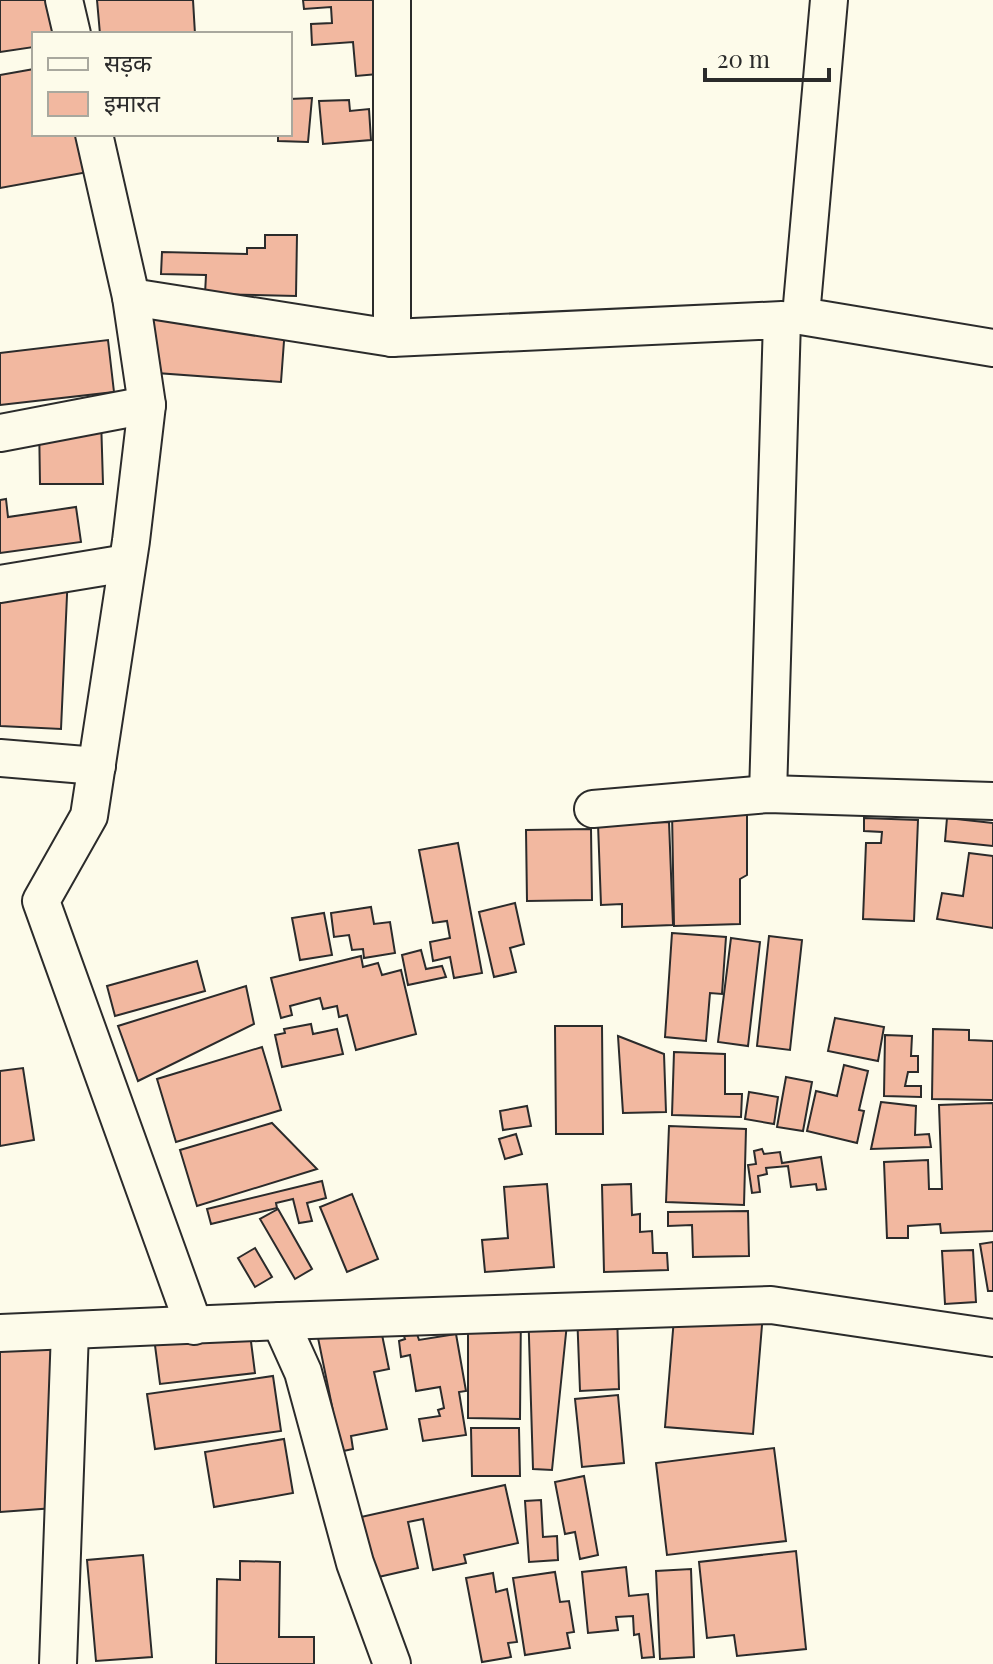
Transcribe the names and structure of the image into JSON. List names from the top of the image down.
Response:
{
  "legend": ["सड़क", "इमारत"],
  "scale_bar": "20 m"
}
